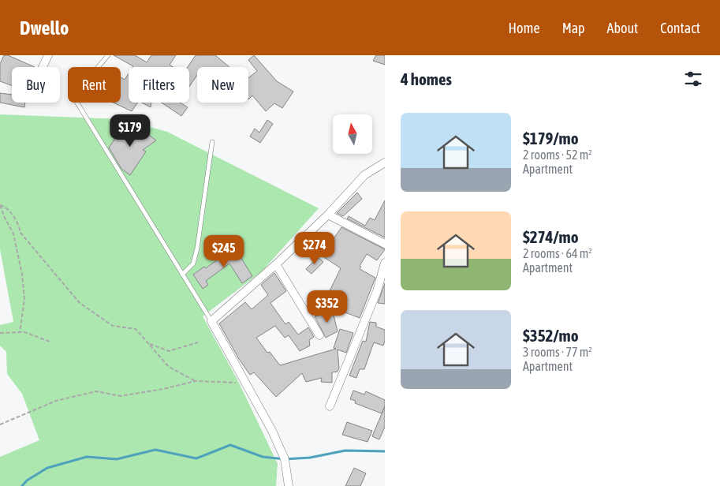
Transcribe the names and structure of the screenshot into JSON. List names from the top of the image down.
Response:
{
  "north": "top",
  "page": {
    "header": "Dwello",
    "nav": [
      "Home",
      "Map",
      "About",
      "Contact"
    ],
    "heading": "4 homes",
    "chip": [
      "Buy",
      "Rent",
      "Filters",
      "New"
    ],
    "list": [
      {
        "name": "$179/mo",
        "note": "2 rooms · 52 m² · Apartment"
      },
      {
        "name": "$274/mo",
        "note": "2 rooms · 64 m² · Apartment"
      },
      {
        "name": "$352/mo",
        "note": "3 rooms · 77 m² · Apartment"
      }
    ],
    "price": [
      "$179",
      "$274",
      "$245",
      "$352"
    ]
  }
}
